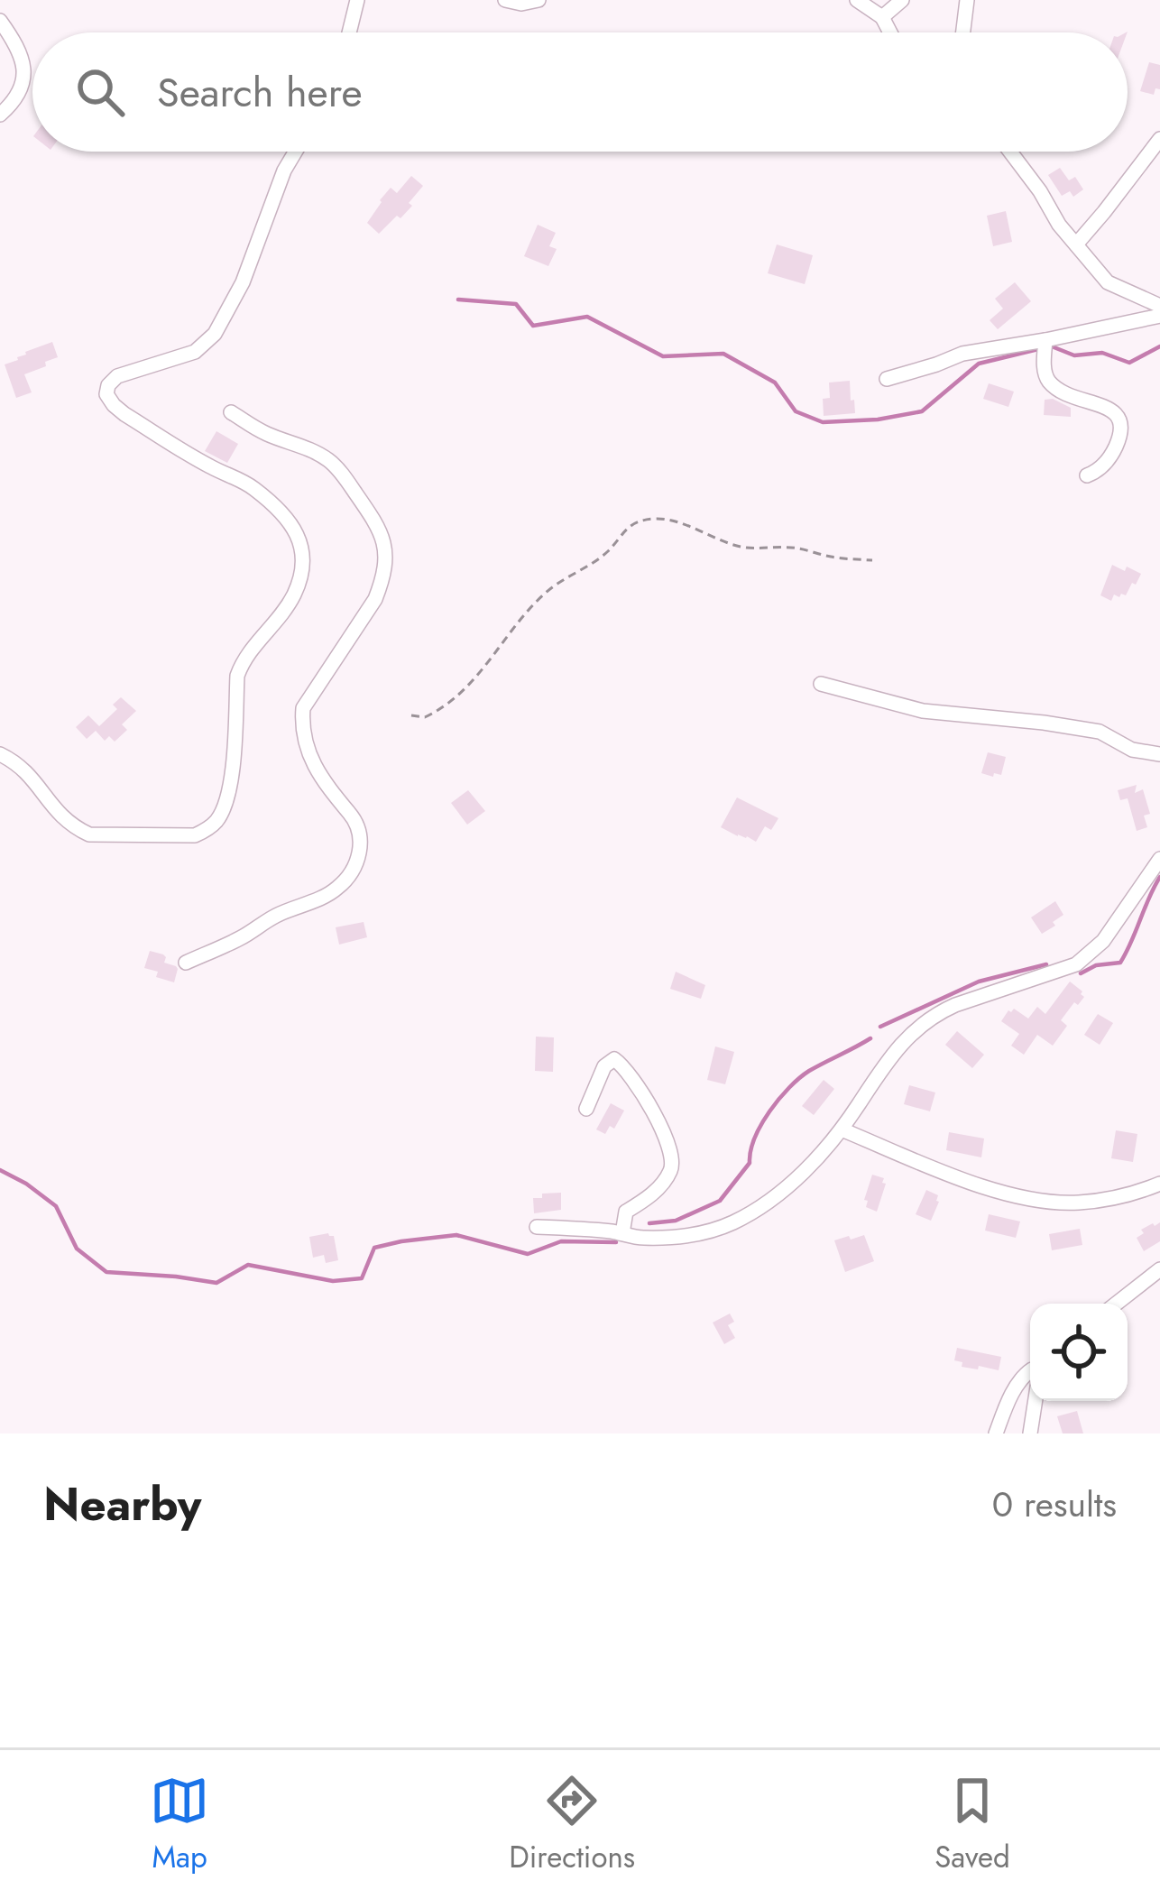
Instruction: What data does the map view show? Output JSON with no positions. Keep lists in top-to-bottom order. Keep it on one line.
{"page":{"search":"Search here","heading":["Nearby","0 results"],"nav":["Map","Directions","Saved"]}}
